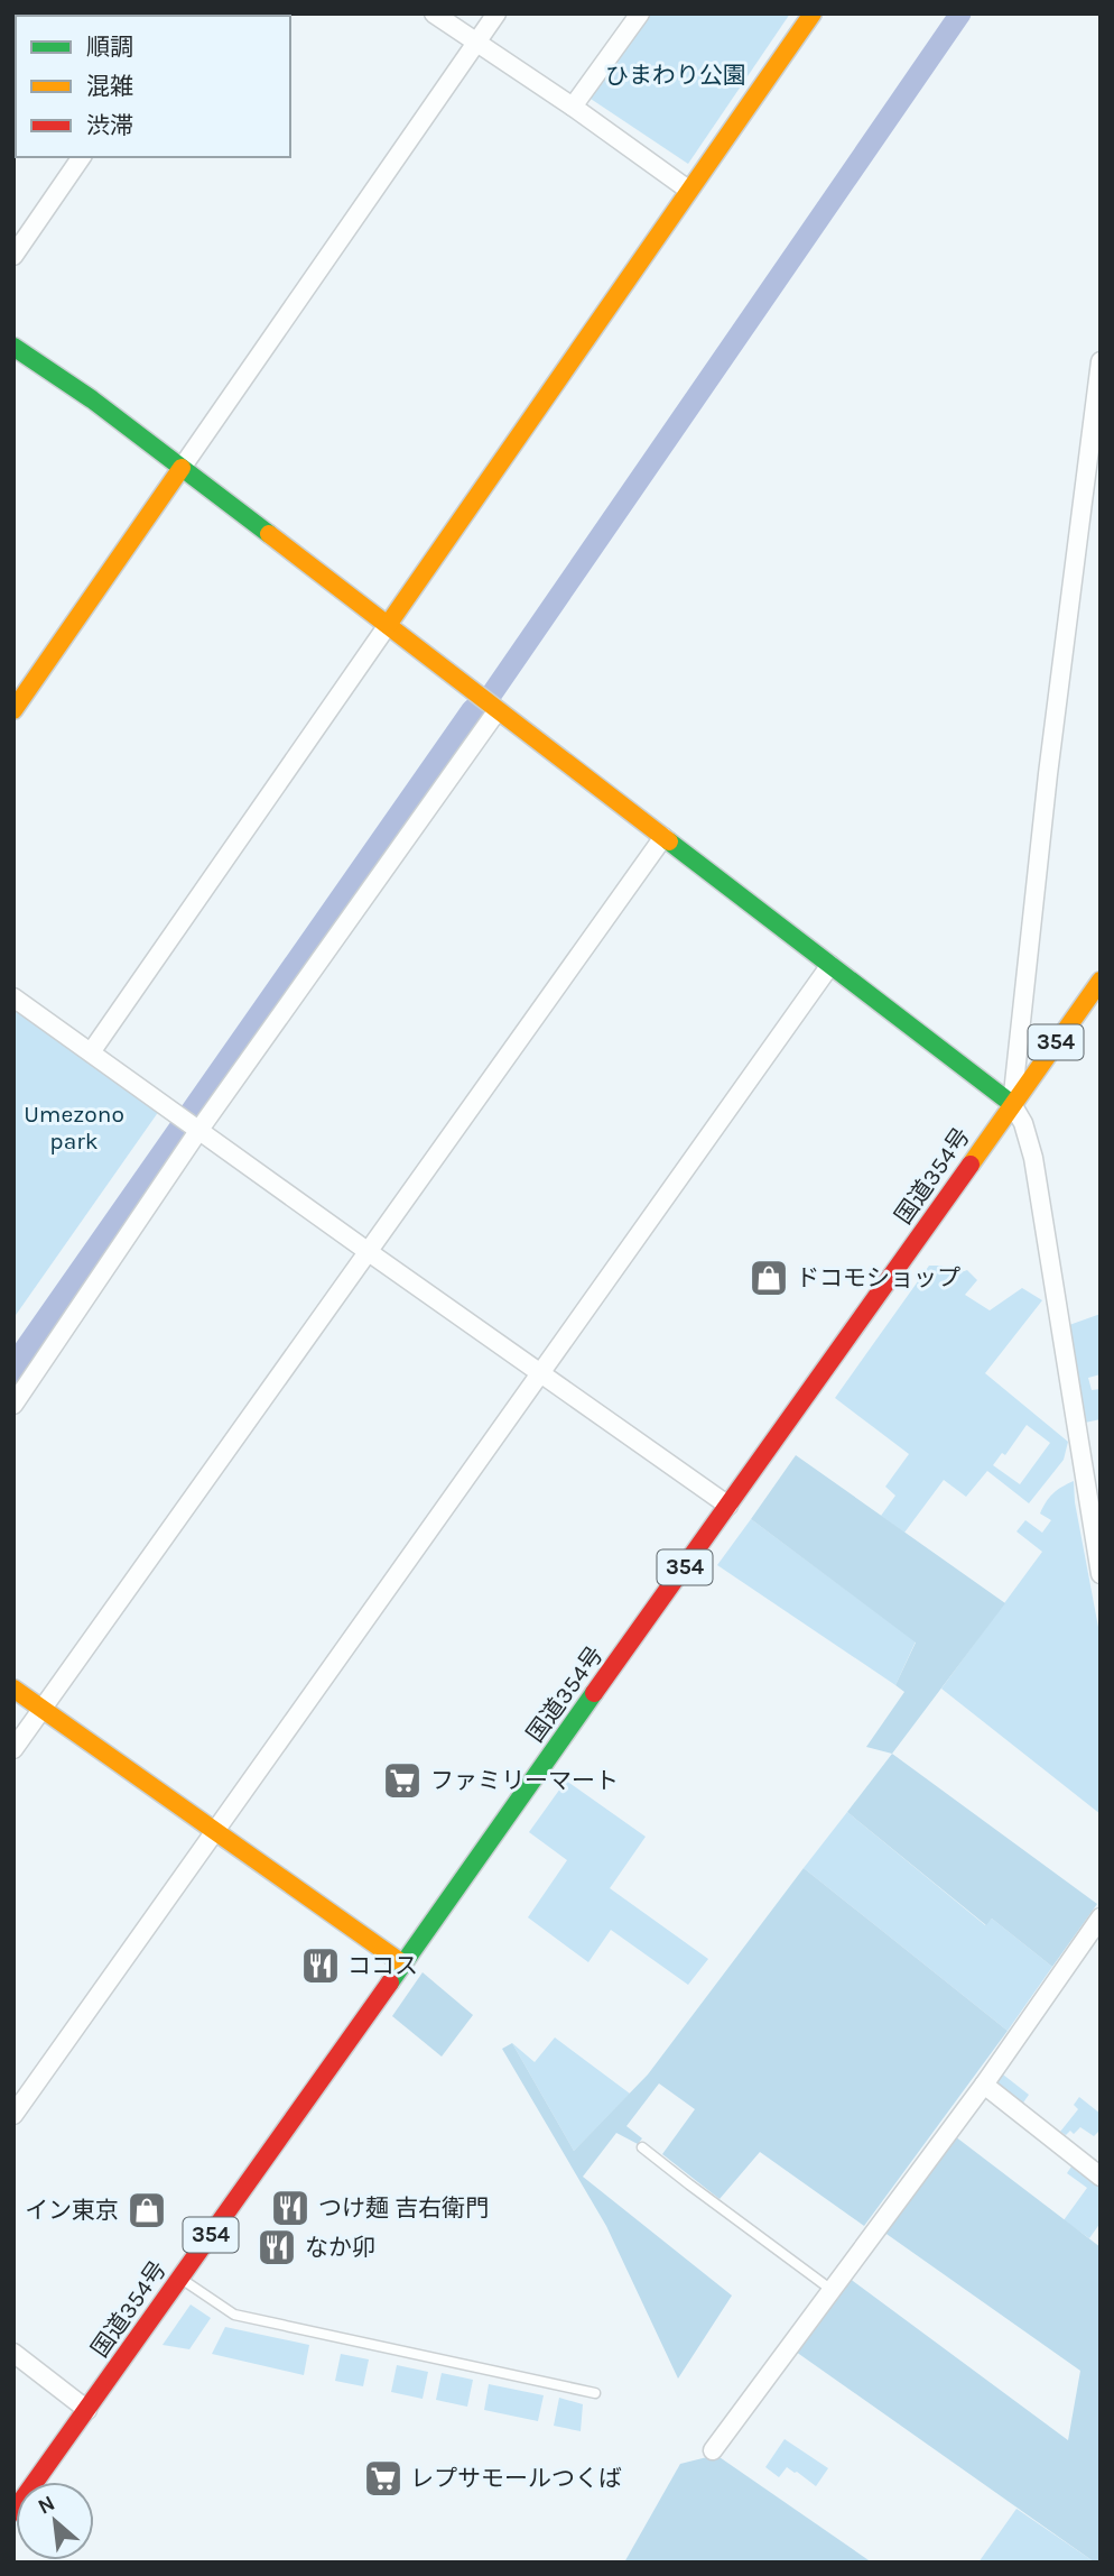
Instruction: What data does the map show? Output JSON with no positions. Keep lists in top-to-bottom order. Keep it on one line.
{"streets":{"main road":["354","国道354号"]},"parks":["ひまわり公園","Umezono park"],"places":{"shop":["ドコモショップ","イン東京"],"supermarket":["ファミリーマート","レプサモールつくば"],"restaurant":["ココス","つけ麺 吉右衛門","なか卯"]},"legend":["順調","混雑","渋滞"],"north":"top left"}
